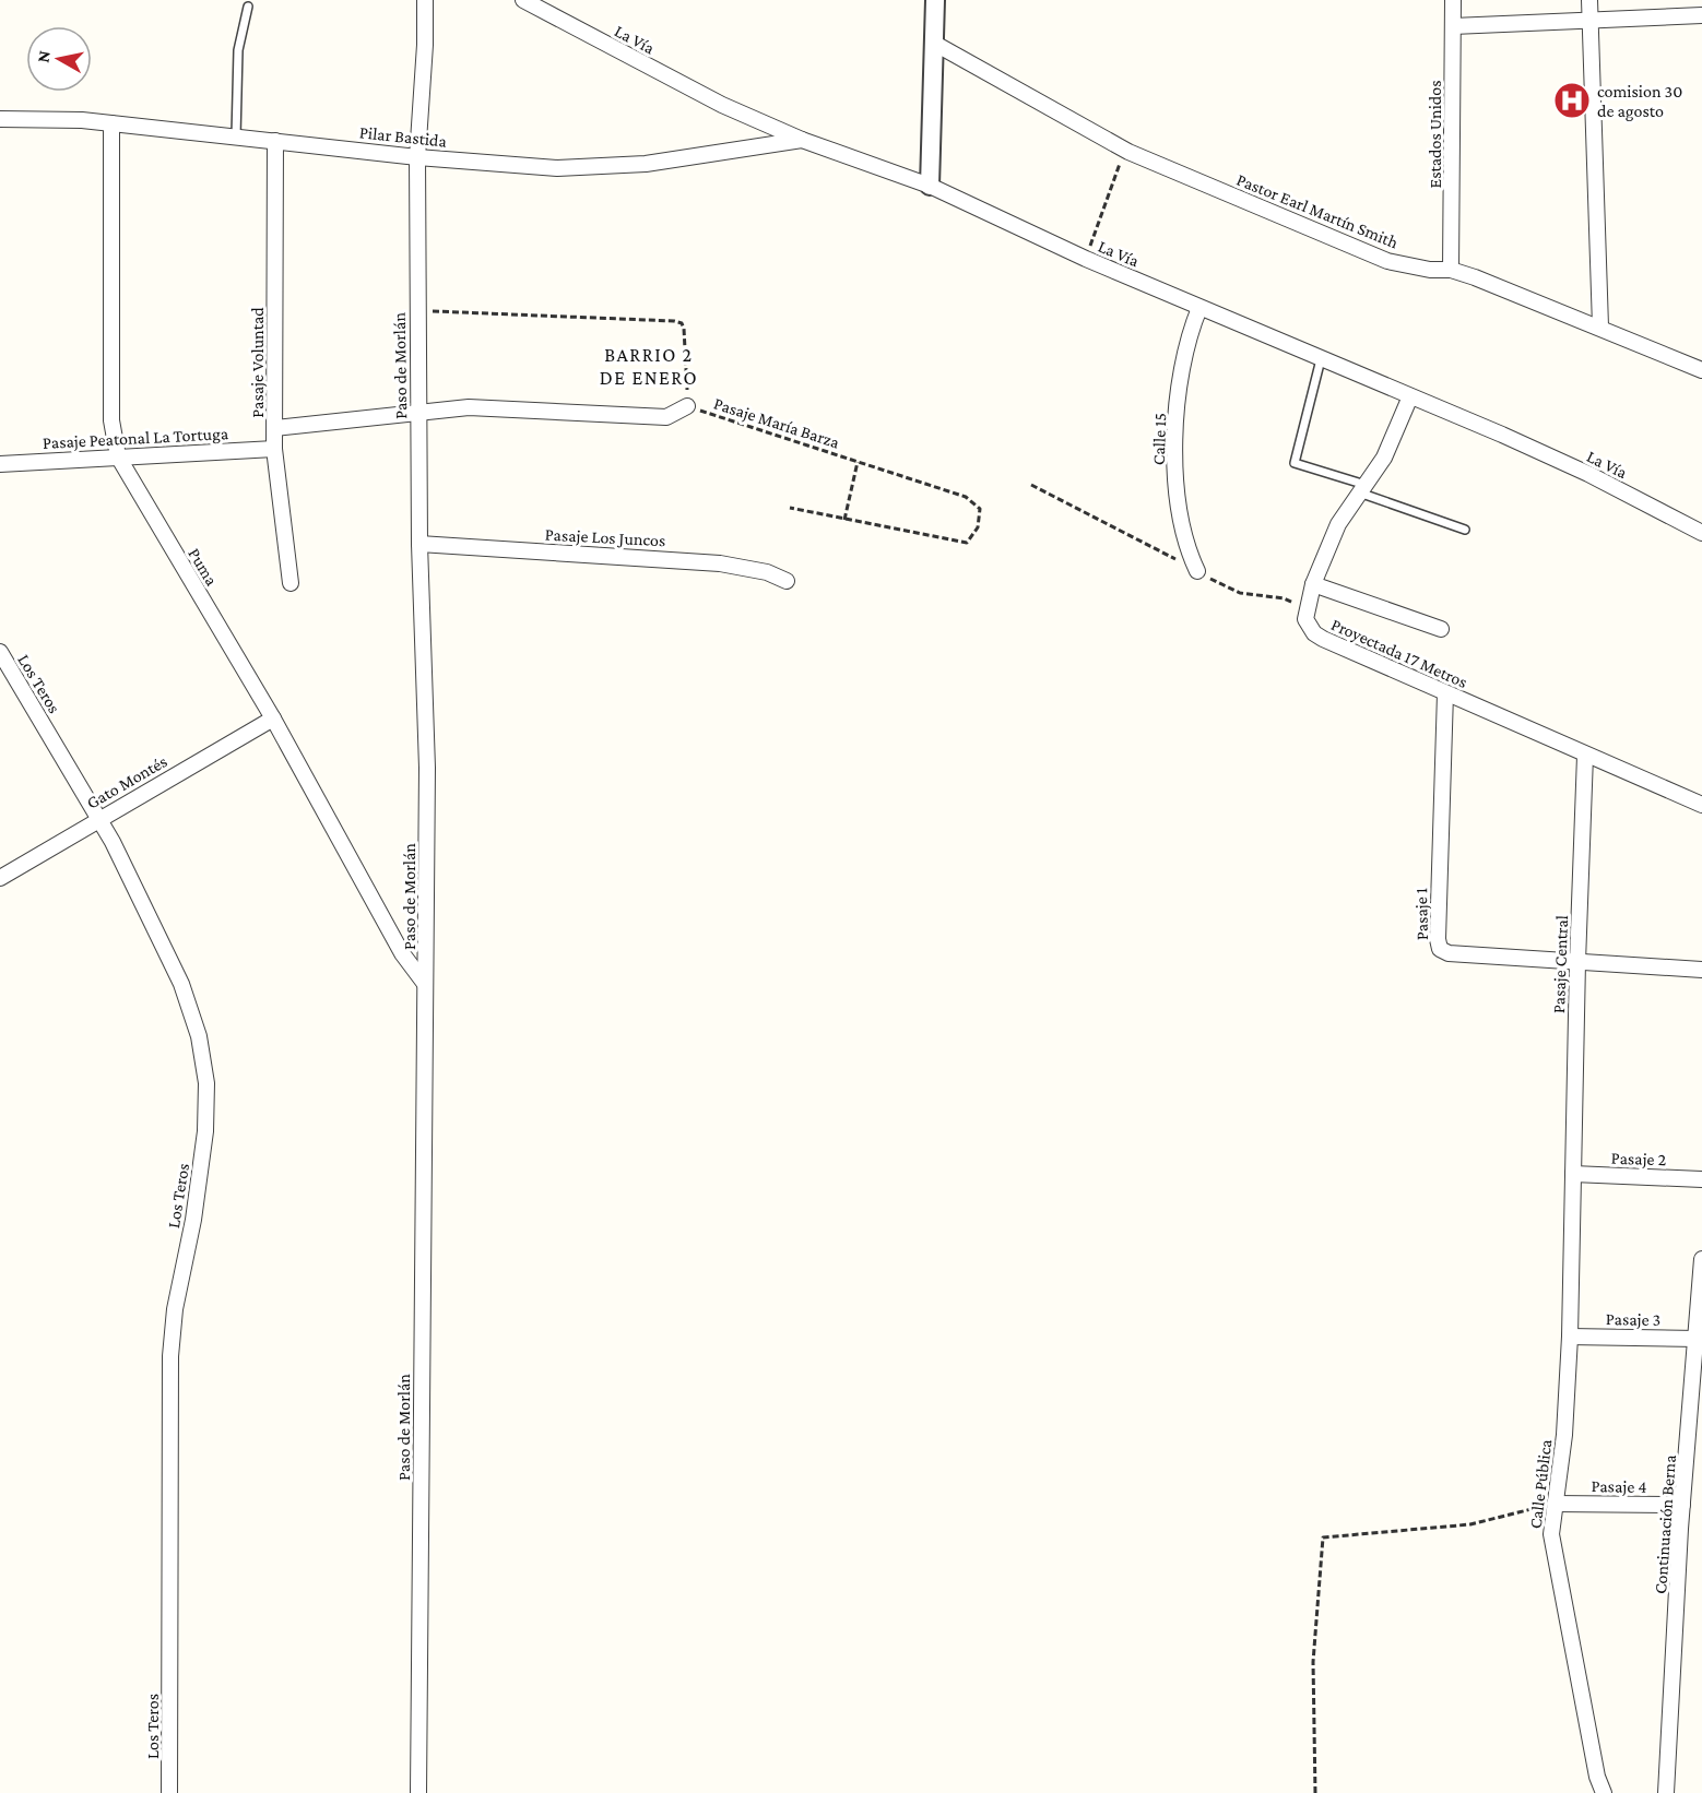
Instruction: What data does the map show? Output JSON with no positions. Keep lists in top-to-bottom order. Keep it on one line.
{"streets":{"street":["La Vía","Estados Unidos","Pilar Bastida","Pastor Earl Martín Smith","Pasaje Voluntad","Paso de Morlán","Pasaje Peatonal La Tortuga","Calle 15","Pasaje Los Juncos","Puma","Proyectada 17 Metros","Los Teros","Gato Montés","Pasaje 1","Pasaje Central","Pasaje 2","Pasaje 3","Calle Pública","Pasaje 4","Continuación Berna"],"path":["Pasaje María Barza"]},"crossings":[["La Vía","Pilar Bastida"],["La Vía","Calle 15"],["Estados Unidos","Pastor Earl Martín Smith"],["Pilar Bastida","Pasaje Voluntad"],["Pilar Bastida","Paso de Morlán"],["Pilar Bastida","Puma"],["Pasaje Voluntad","Pasaje Peatonal La Tortuga"],["Paso de Morlán","Pasaje María Barza"],["Paso de Morlán","Pasaje Los Juncos"],["Paso de Morlán","Puma"],["Pasaje Peatonal La Tortuga","Puma"],["Puma","Gato Montés"],["Proyectada 17 Metros","Pasaje 1"],["Proyectada 17 Metros","Pasaje Central"],["Los Teros","Gato Montés"],["Pasaje 1","Pasaje Central"],["Pasaje Central","Pasaje 2"],["Pasaje Central","Calle Pública"],["Pasaje 2","Calle Pública"],["Pasaje 3","Calle Pública"],["Pasaje 3","Continuación Berna"],["Calle Pública","Pasaje 4"],["Pasaje 4","Continuación Berna"]],"districts":["BARRIO 2 DE ENERO"],"places":{"hospital":["comision 30 de agosto"]},"north":"left"}
